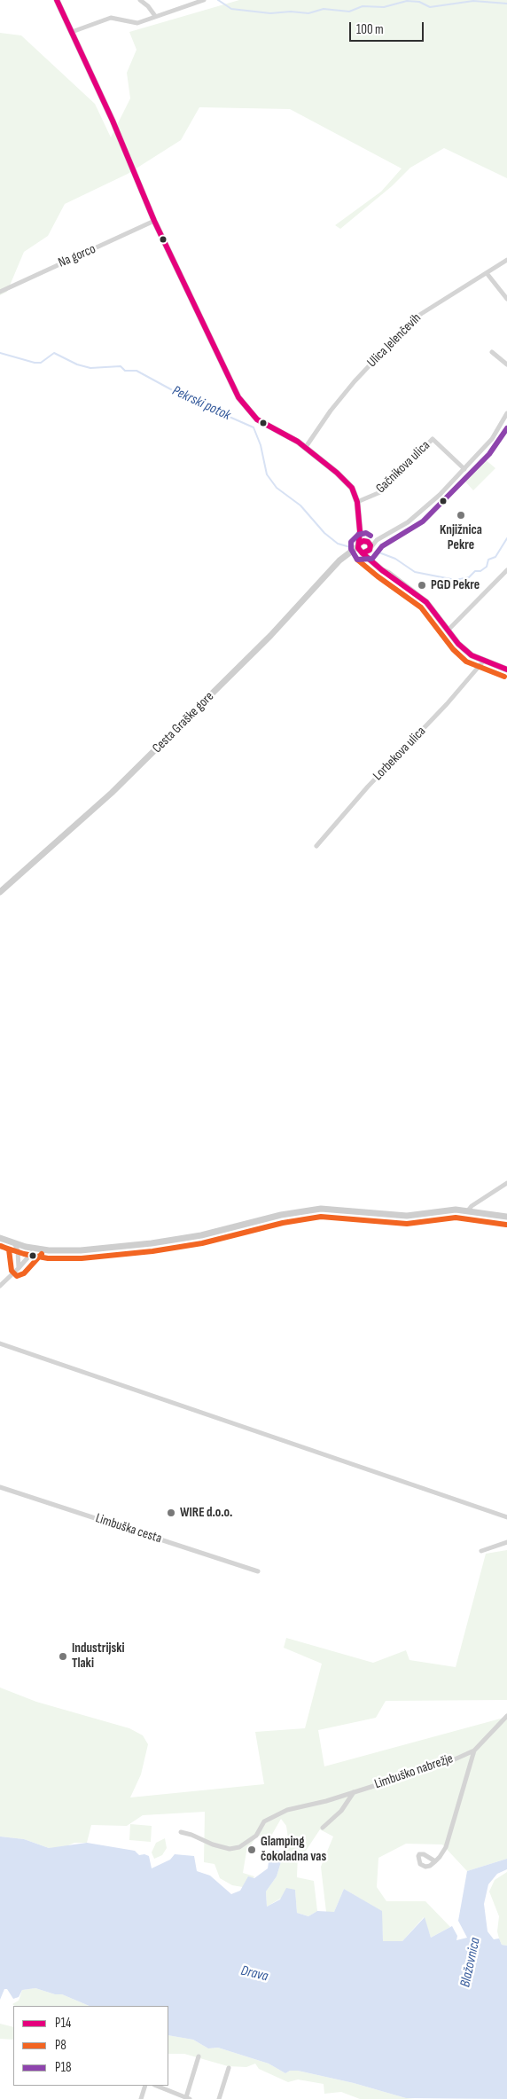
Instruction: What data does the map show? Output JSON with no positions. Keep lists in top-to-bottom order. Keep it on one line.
{"streets":{"street":["Na gorco","Ulica Jelenčevih","Gačnikova ulica","Cesta Graške gore","Lorbekova ulica","Limbuška cesta","Limbuško nabrežje"]},"water":["Pekrski potok","Blažovnica","Drava"],"places":["Knjižnica Pekre","PGD Pekre","WIRE d.o.o.","Industrijski Tlaki","Glamping čokoladna vas"],"lines":["transit line P14","transit line P18","transit line P8"],"legend":["P14","P8","P18"],"scale_bar":"100 m"}
